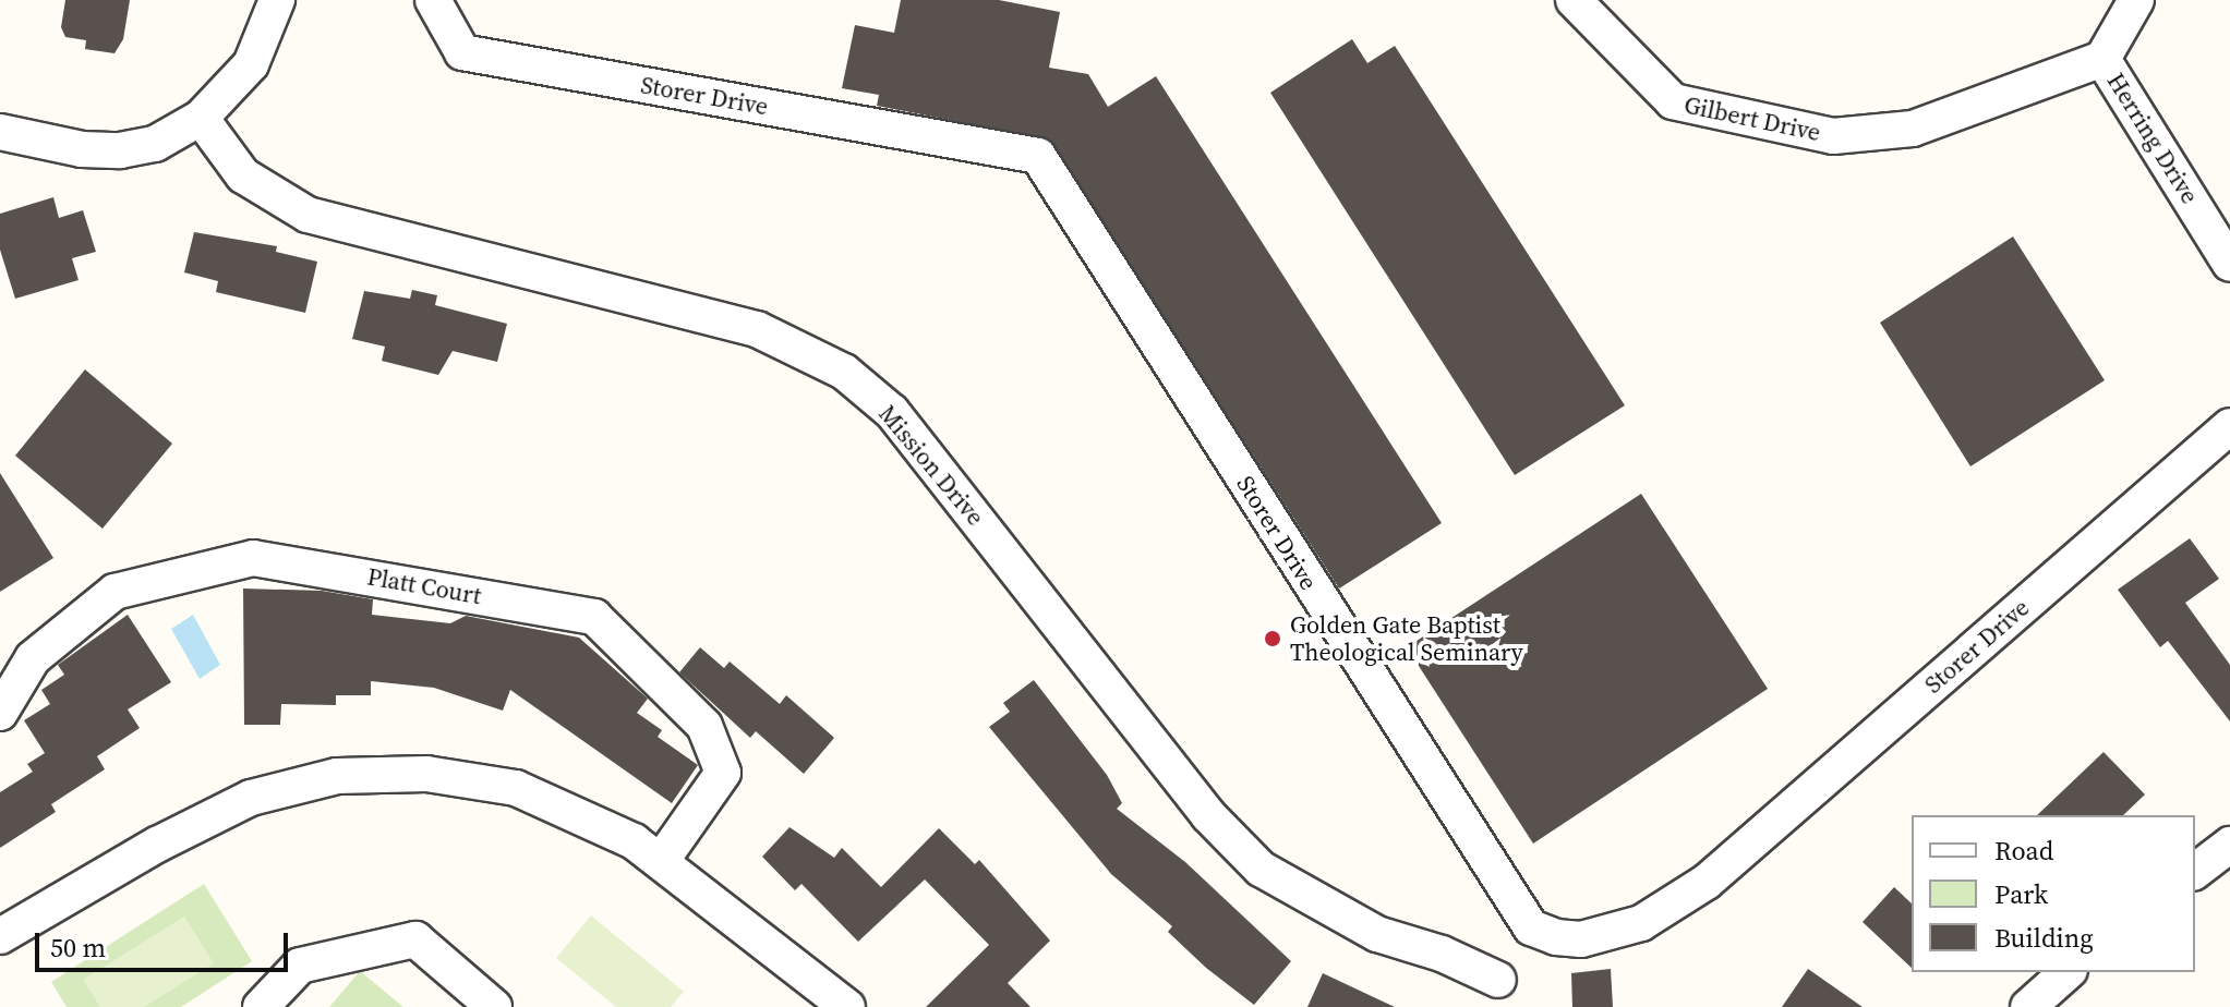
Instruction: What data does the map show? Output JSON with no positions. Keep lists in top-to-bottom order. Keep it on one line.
{"streets":{"street":["Storer Drive","Gilbert Drive","Herring Drive","Mission Drive","Platt Court"]},"crossings":[["Gilbert Drive","Herring Drive"]],"places":["Golden Gate Baptist Theological Seminary"],"legend":["Road","Park","Building"],"scale_bar":"50 m"}
